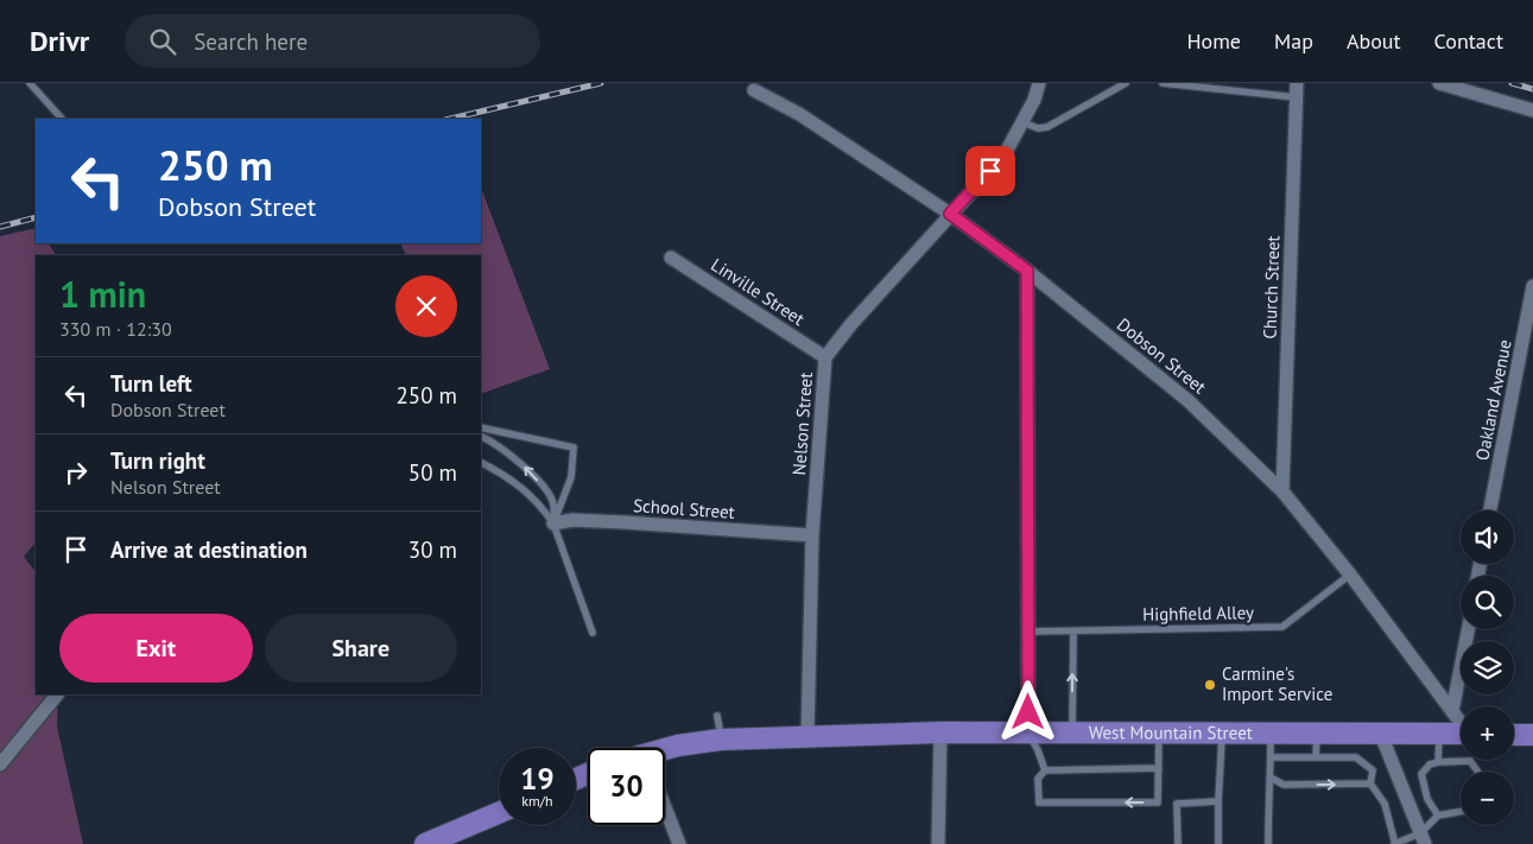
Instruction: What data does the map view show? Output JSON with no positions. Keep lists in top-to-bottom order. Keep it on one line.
{"streets":{"main road":["West Mountain Street"],"street":["Church Street","Linville Street","Dobson Street","Oakland Avenue","Nelson Street","School Street"],"lane":["Highfield Alley"]},"crossings":[["Church Street","Dobson Street"],["Linville Street","Nelson Street"],["Dobson Street","Nelson Street"],["Dobson Street","Highfield Alley"],["Nelson Street","School Street"],["Nelson Street","West Mountain Street"]],"places":["Carmine's Import Service"],"page":{"header":"Drivr","search":"Search here","nav":["Home","Map","About","Contact"],"turn":["250 m","Dobson Street"],"heading":["1 min","330 m · 12:30"],"list":[{"name":"Turn left","note":"Dobson Street","value":"250 m"},{"name":"Turn right","note":"Nelson Street","value":"50 m"},{"name":"Arrive at destination","value":"30 m"}],"map_buttons":["+","−"],"buttons":["Exit","Share"],"speed":"19 km/h","limit":"30"}}
